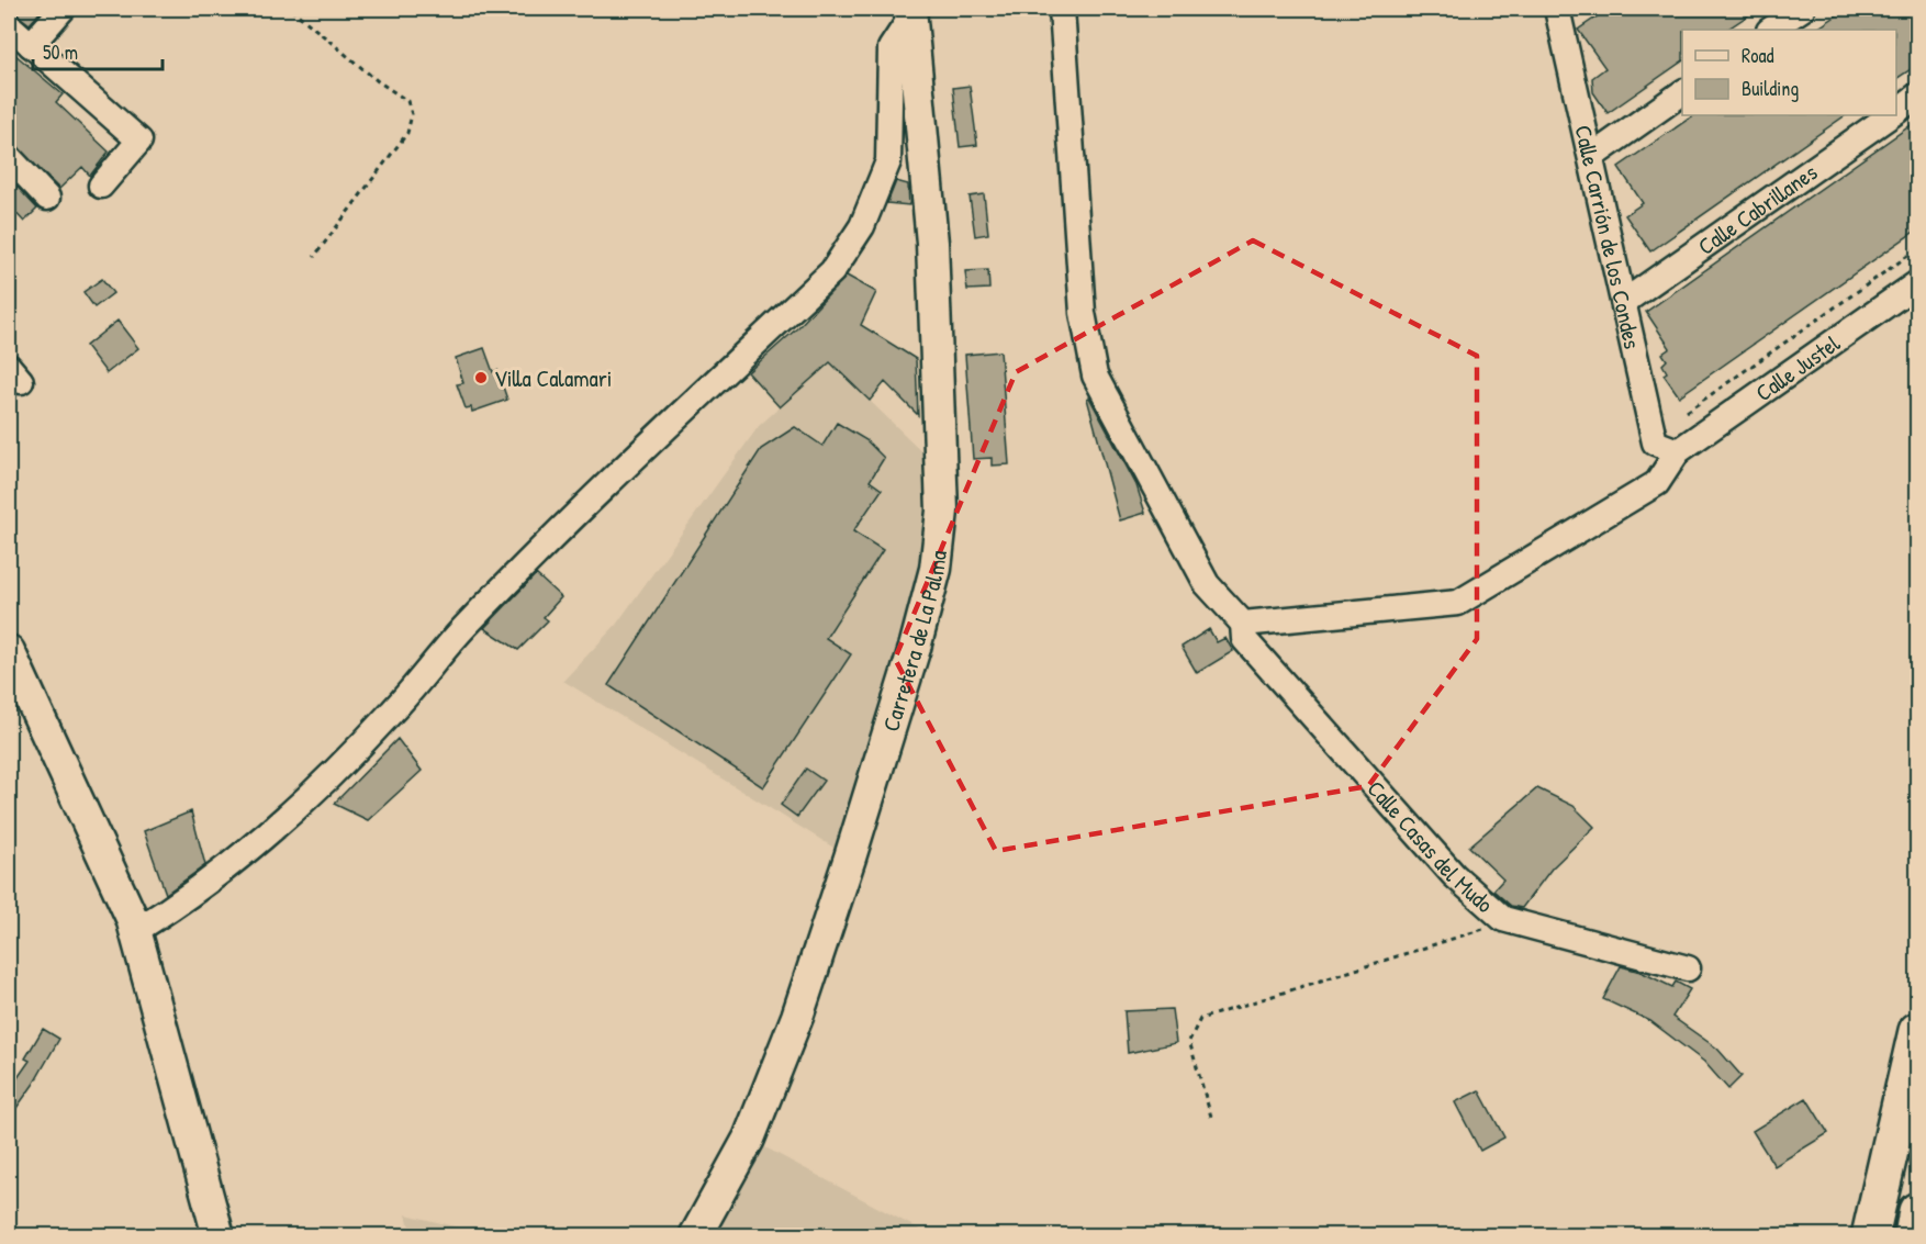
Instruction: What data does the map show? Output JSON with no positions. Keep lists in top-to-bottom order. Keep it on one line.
{"streets":{"main road":["Carretera de La Palma"],"street":["Calle Cabrillanes","Calle Carrión de los Condes","Calle Justel","Calle Casas del Mudo"]},"crossings":[["Calle Cabrillanes","Calle Carrión de los Condes"],["Calle Carrión de los Condes","Calle Justel"]],"places":["Villa Calamari"],"legend":["Road","Building"],"scale_bar":"50 m"}
